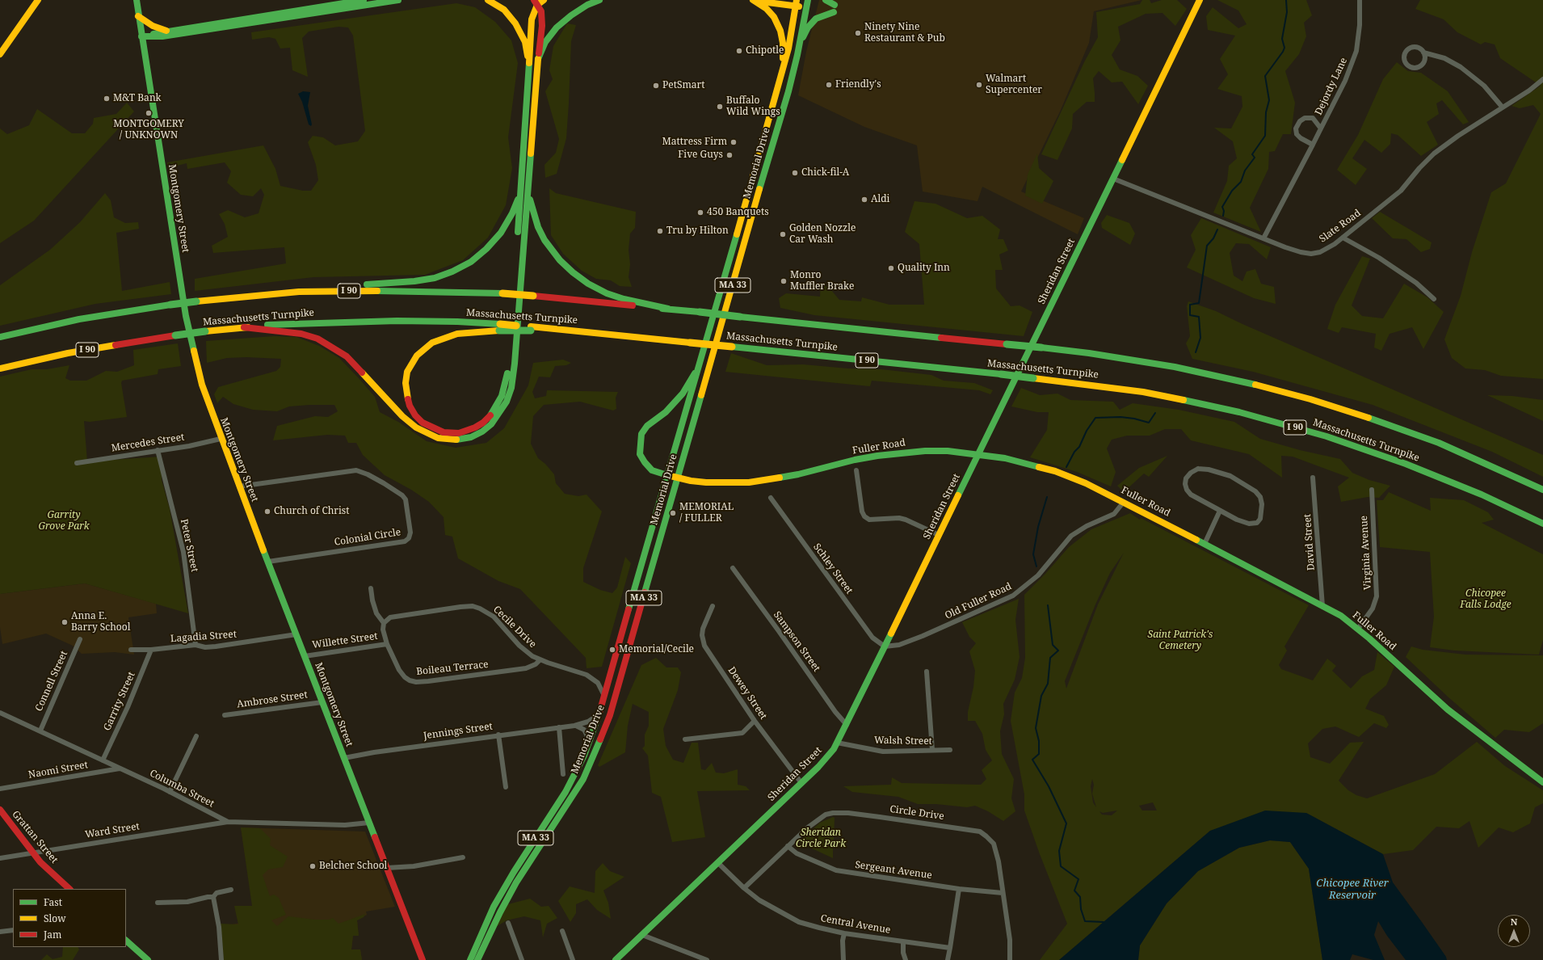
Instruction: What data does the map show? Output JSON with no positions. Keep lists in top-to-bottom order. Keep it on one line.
{"streets":{"main road":["Memorial Drive","Montgomery Street","Sheridan Street","MA 33","I 90","Massachusetts Turnpike","Fuller Road","Grattan Street"],"street":["Dejordy Lane","Slate Road","Mercedes Street","Colonial Circle","David Street","Peter Street","Virginia Avenue","Schley Street","Old Fuller Road","Cecile Drive","Lagadia Street","Willette Street","Sampson Street","Boileau Terrace","Connell Street","Dewey Street","Ambrose Street","Garrity Street","Jennings Street","Walsh Street","Naomi Street","Columba Street","Circle Drive","Ward Street","Sergeant Avenue","Central Avenue"]},"crossings":[["Memorial Drive","Fuller Road"],["Memorial Drive","Cecile Drive"],["Memorial Drive","Jennings Street"],["Montgomery Street","Mercedes Street"],["Montgomery Street","Colonial Circle"],["Montgomery Street","Lagadia Street"],["Montgomery Street","Willette Street"],["Montgomery Street","Ambrose Street"],["Montgomery Street","Jennings Street"],["Montgomery Street","Columba Street"],["Slate Road","Sheridan Street"],["Sheridan Street","Fuller Road"],["Sheridan Street","Schley Street"],["Sheridan Street","Old Fuller Road"],["Sheridan Street","Sampson Street"],["Sheridan Street","Dewey Street"],["Sheridan Street","Walsh Street"],["Sheridan Street","Central Avenue"],["Mercedes Street","Peter Street"],["Fuller Road","David Street"],["Fuller Road","Virginia Avenue"],["Fuller Road","Old Fuller Road"],["Peter Street","Lagadia Street"],["Schley Street","Old Fuller Road"],["Cecile Drive","Boileau Terrace"],["Lagadia Street","Garrity Street"],["Willette Street","Boileau Terrace"],["Connell Street","Columba Street"],["Garrity Street","Columba Street"],["Naomi Street","Columba Street"],["Columba Street","Ward Street"],["Circle Drive","Sergeant Avenue"],["Circle Drive","Central Avenue"],["Ward Street","Grattan Street"]],"water":["Chicopee River Reservoir"],"parks":["Garrity Grove Park","Chicopee Falls Lodge","Saint Patrick's Cemetery","Sheridan Circle Park"],"places":["Ninety Nine Restaurant & Pub","Chipotle","Friendly's","Walmart Supercenter","PetSmart","M&T Bank","Buffalo Wild Wings","MONTGOMERY / UNKNOWN","Mattress Firm","Five Guys","Chick-fil-A","Aldi","450 Banquets","Tru by Hilton","Golden Nozzle Car Wash","Quality Inn","Monro Muffler Brake","Church of Christ","MEMORIAL / FULLER","Anna E. Barry School","Memorial/Cecile","Belcher School"],"legend":["Fast","Slow","Jam"],"north":"top"}
